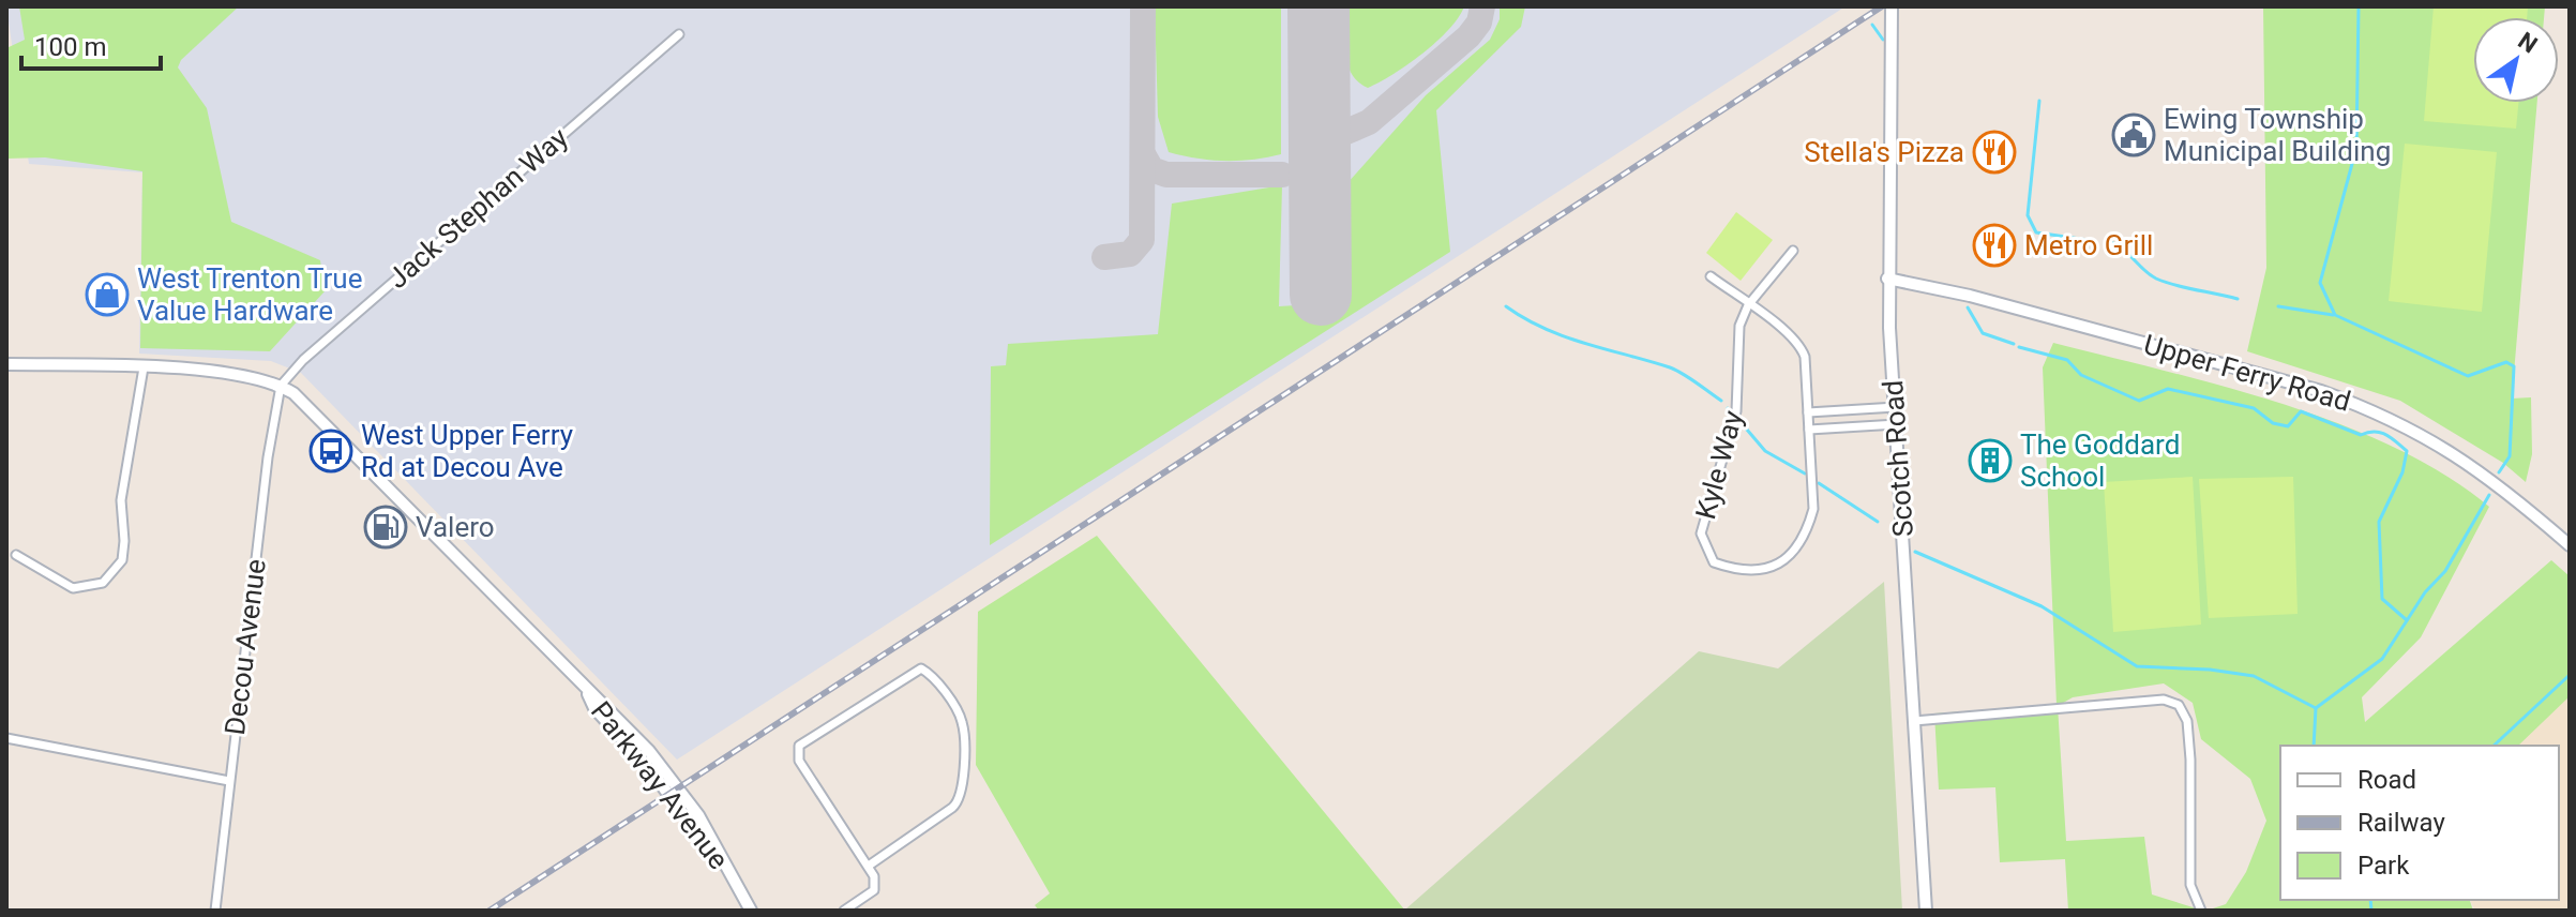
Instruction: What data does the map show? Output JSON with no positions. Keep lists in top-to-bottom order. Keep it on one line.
{"streets":{"main road":["Upper Ferry Road","Scotch Road","Parkway Avenue"],"street":["Jack Stephan Way","Kyle Way","Decou Avenue"]},"crossings":[["Jack Stephan Way","Decou Avenue"],["Jack Stephan Way","Parkway Avenue"],["Upper Ferry Road","Scotch Road"],["Decou Avenue","Parkway Avenue"]],"places":{"public building":["Ewing Township Municipal Building"],"restaurant":["Stella's Pizza","Metro Grill"],"shop":["West Trenton True Value Hardware"],"bus stop":["West Upper Ferry Rd at Decou Ave"],"building":["The Goddard School"],"fuel station":["Valero"]},"legend":["Road","Railway","Park"],"scale_bar":"100 m","north":"top right"}
